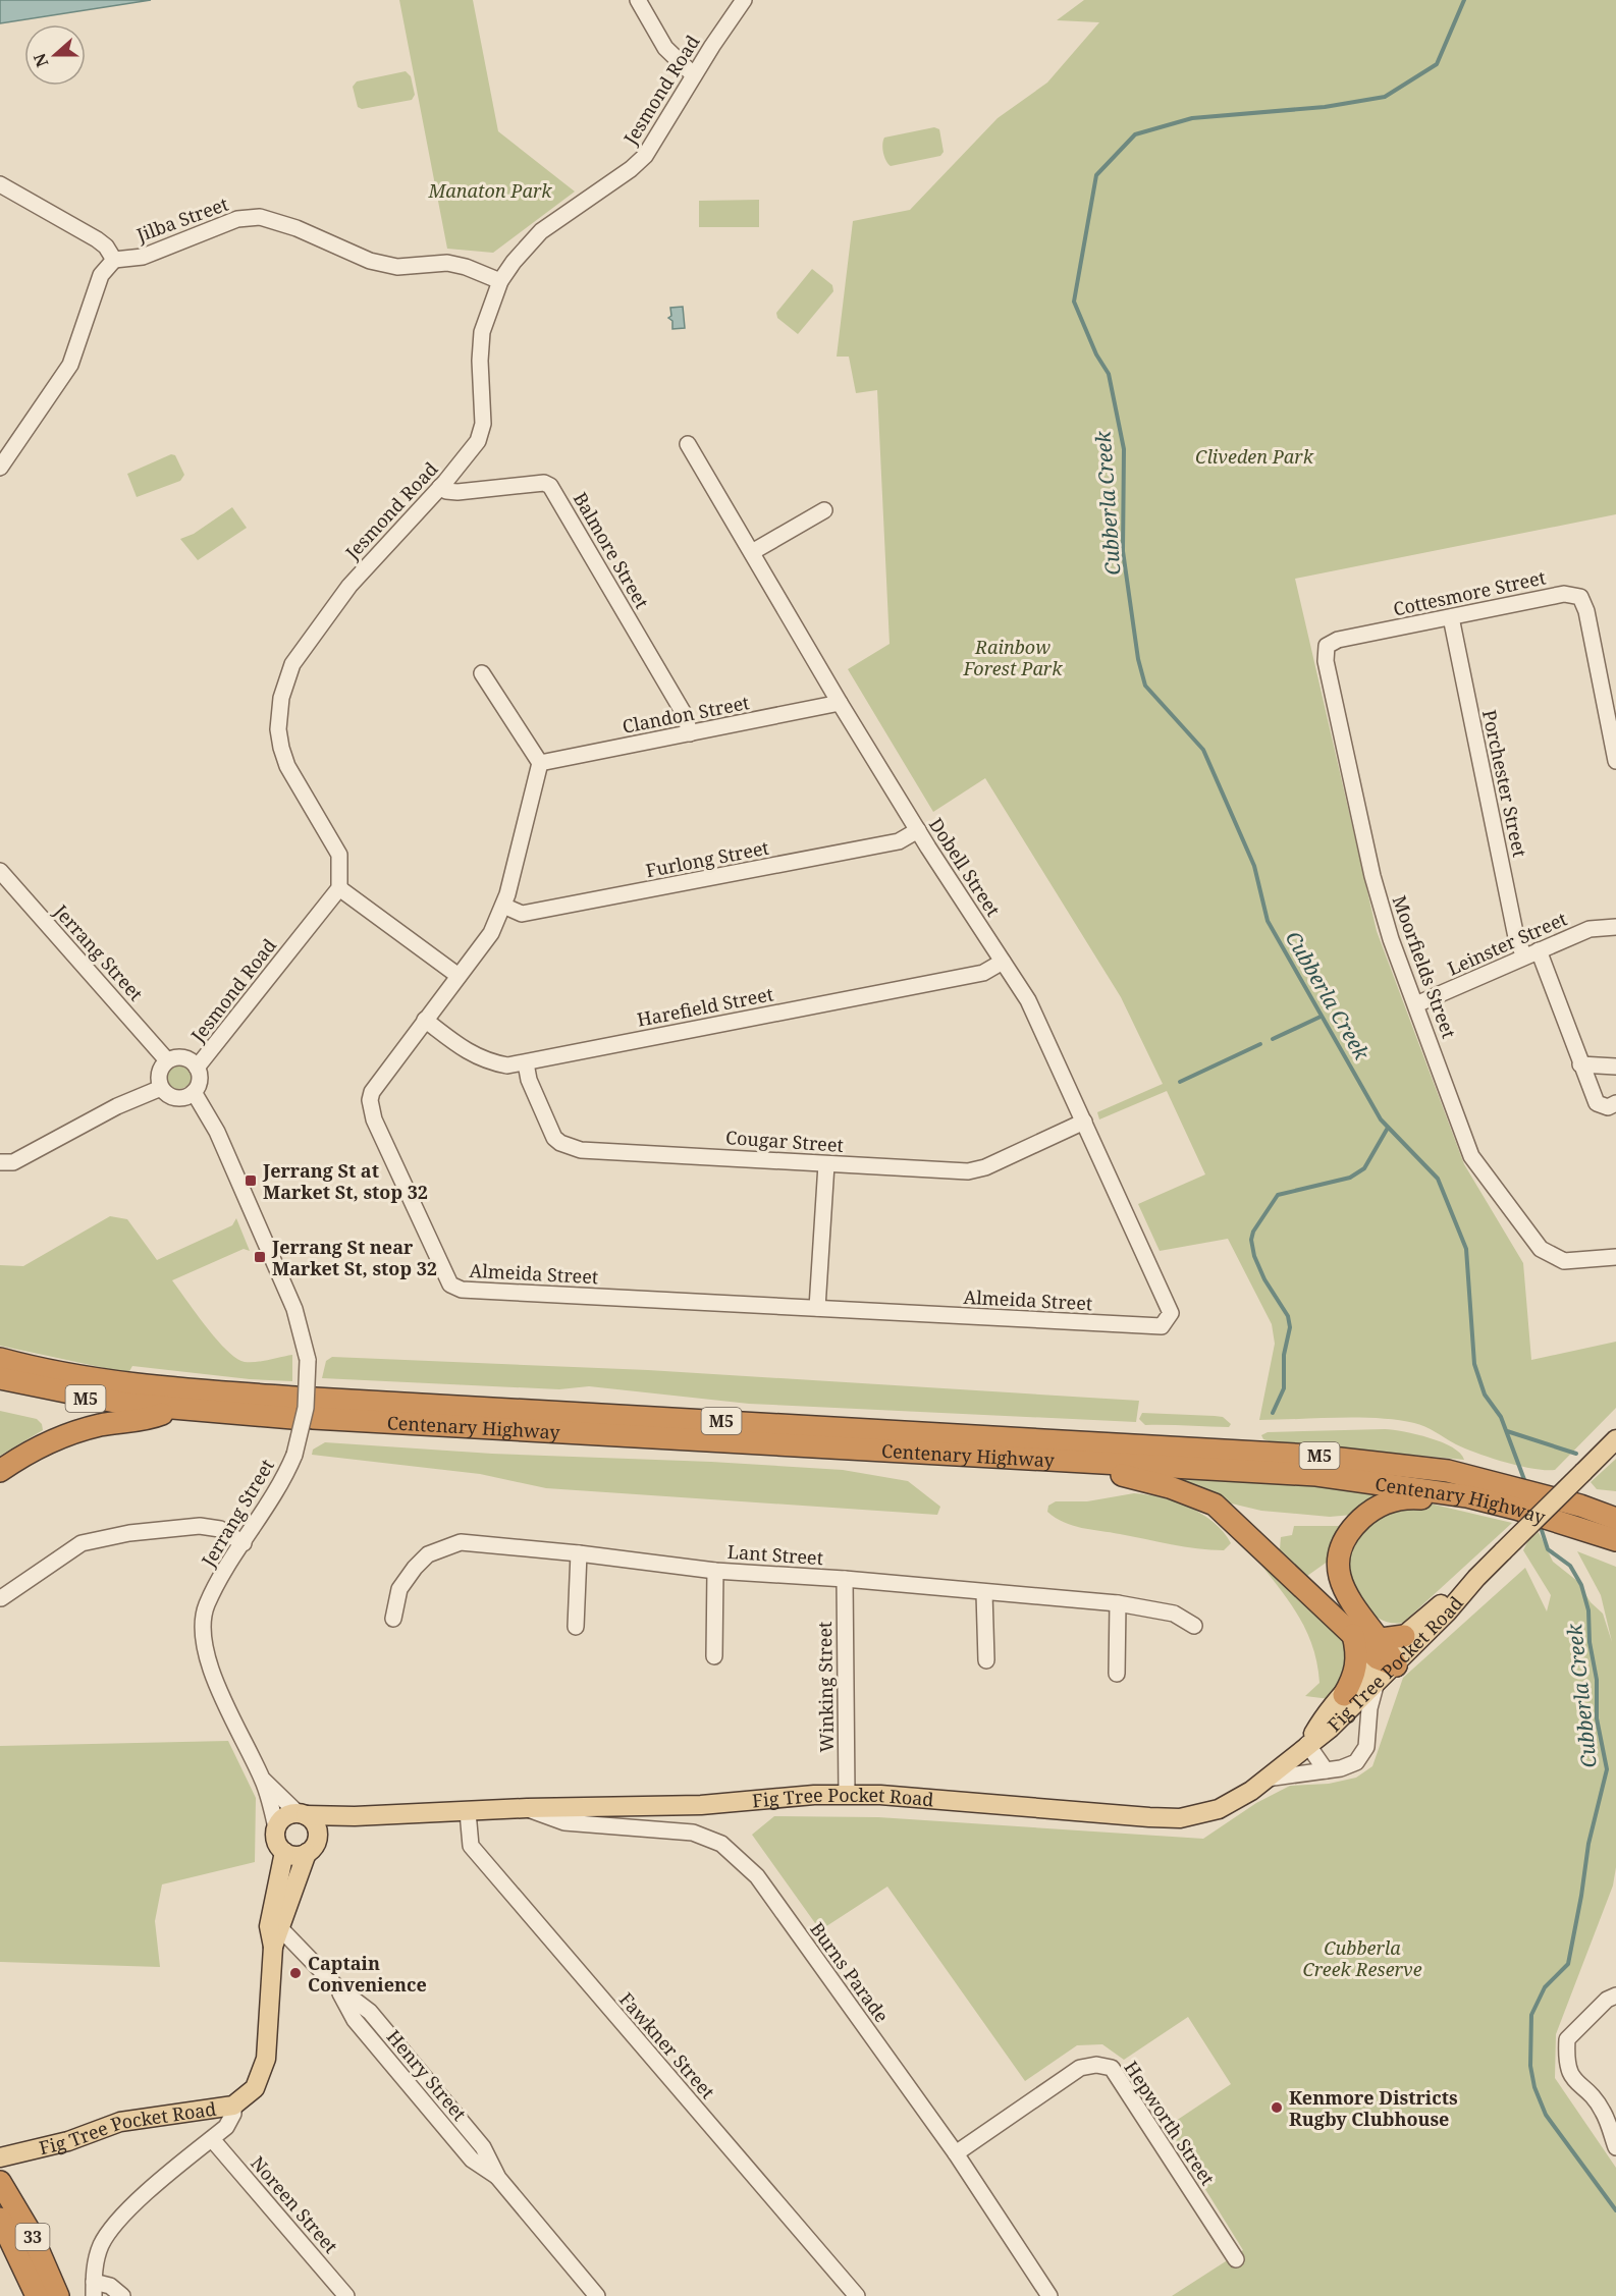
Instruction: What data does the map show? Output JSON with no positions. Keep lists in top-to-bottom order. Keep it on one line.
{"streets":{"highway":["M5","Centenary Highway","33"],"main road":["Fig Tree Pocket Road"],"street":["Jesmond Road","Jilba Street","Balmore Street","Cottesmore Street","Clandon Street","Porchester Street","Furlong Street","Dobell Street","Leinster Street","Jerrang Street","Moorfields Street","Harefield Street","Cougar Street","Almeida Street","Lant Street","Winking Street","Burns Parade","Fawkner Street","Henry Street","Hepworth Street","Noreen Street"]},"crossings":[["Jesmond Road","Jilba Street"],["Jesmond Road","Balmore Street"],["Jesmond Road","Jerrang Street"],["Balmore Street","Clandon Street"],["Cottesmore Street","Porchester Street"],["Cottesmore Street","Moorfields Street"],["Clandon Street","Dobell Street"],["Clandon Street","Almeida Street"],["Porchester Street","Leinster Street"],["Furlong Street","Dobell Street"],["Furlong Street","Almeida Street"],["Dobell Street","Harefield Street"],["Dobell Street","Cougar Street"],["Dobell Street","Almeida Street"],["Leinster Street","Moorfields Street"],["Jerrang Street","Fig Tree Pocket Road"],["Harefield Street","Cougar Street"],["Harefield Street","Almeida Street"],["M5","Centenary Highway"],["Lant Street","Winking Street"],["Fig Tree Pocket Road","Winking Street"],["Fig Tree Pocket Road","Burns Parade"],["Fig Tree Pocket Road","Fawkner Street"],["Fig Tree Pocket Road","Henry Street"],["Burns Parade","Hepworth Street"]],"water":["Cubberla Creek"],"parks":["Manaton Park","Cliveden Park","Rainbow Forest Park","Cubberla Creek Reserve"],"places":{"transit":["Jerrang St at Market St, stop 32","Jerrang St near Market St, stop 32"],"other":["Captain Convenience","Kenmore Districts Rugby Clubhouse"]},"north":"left"}
